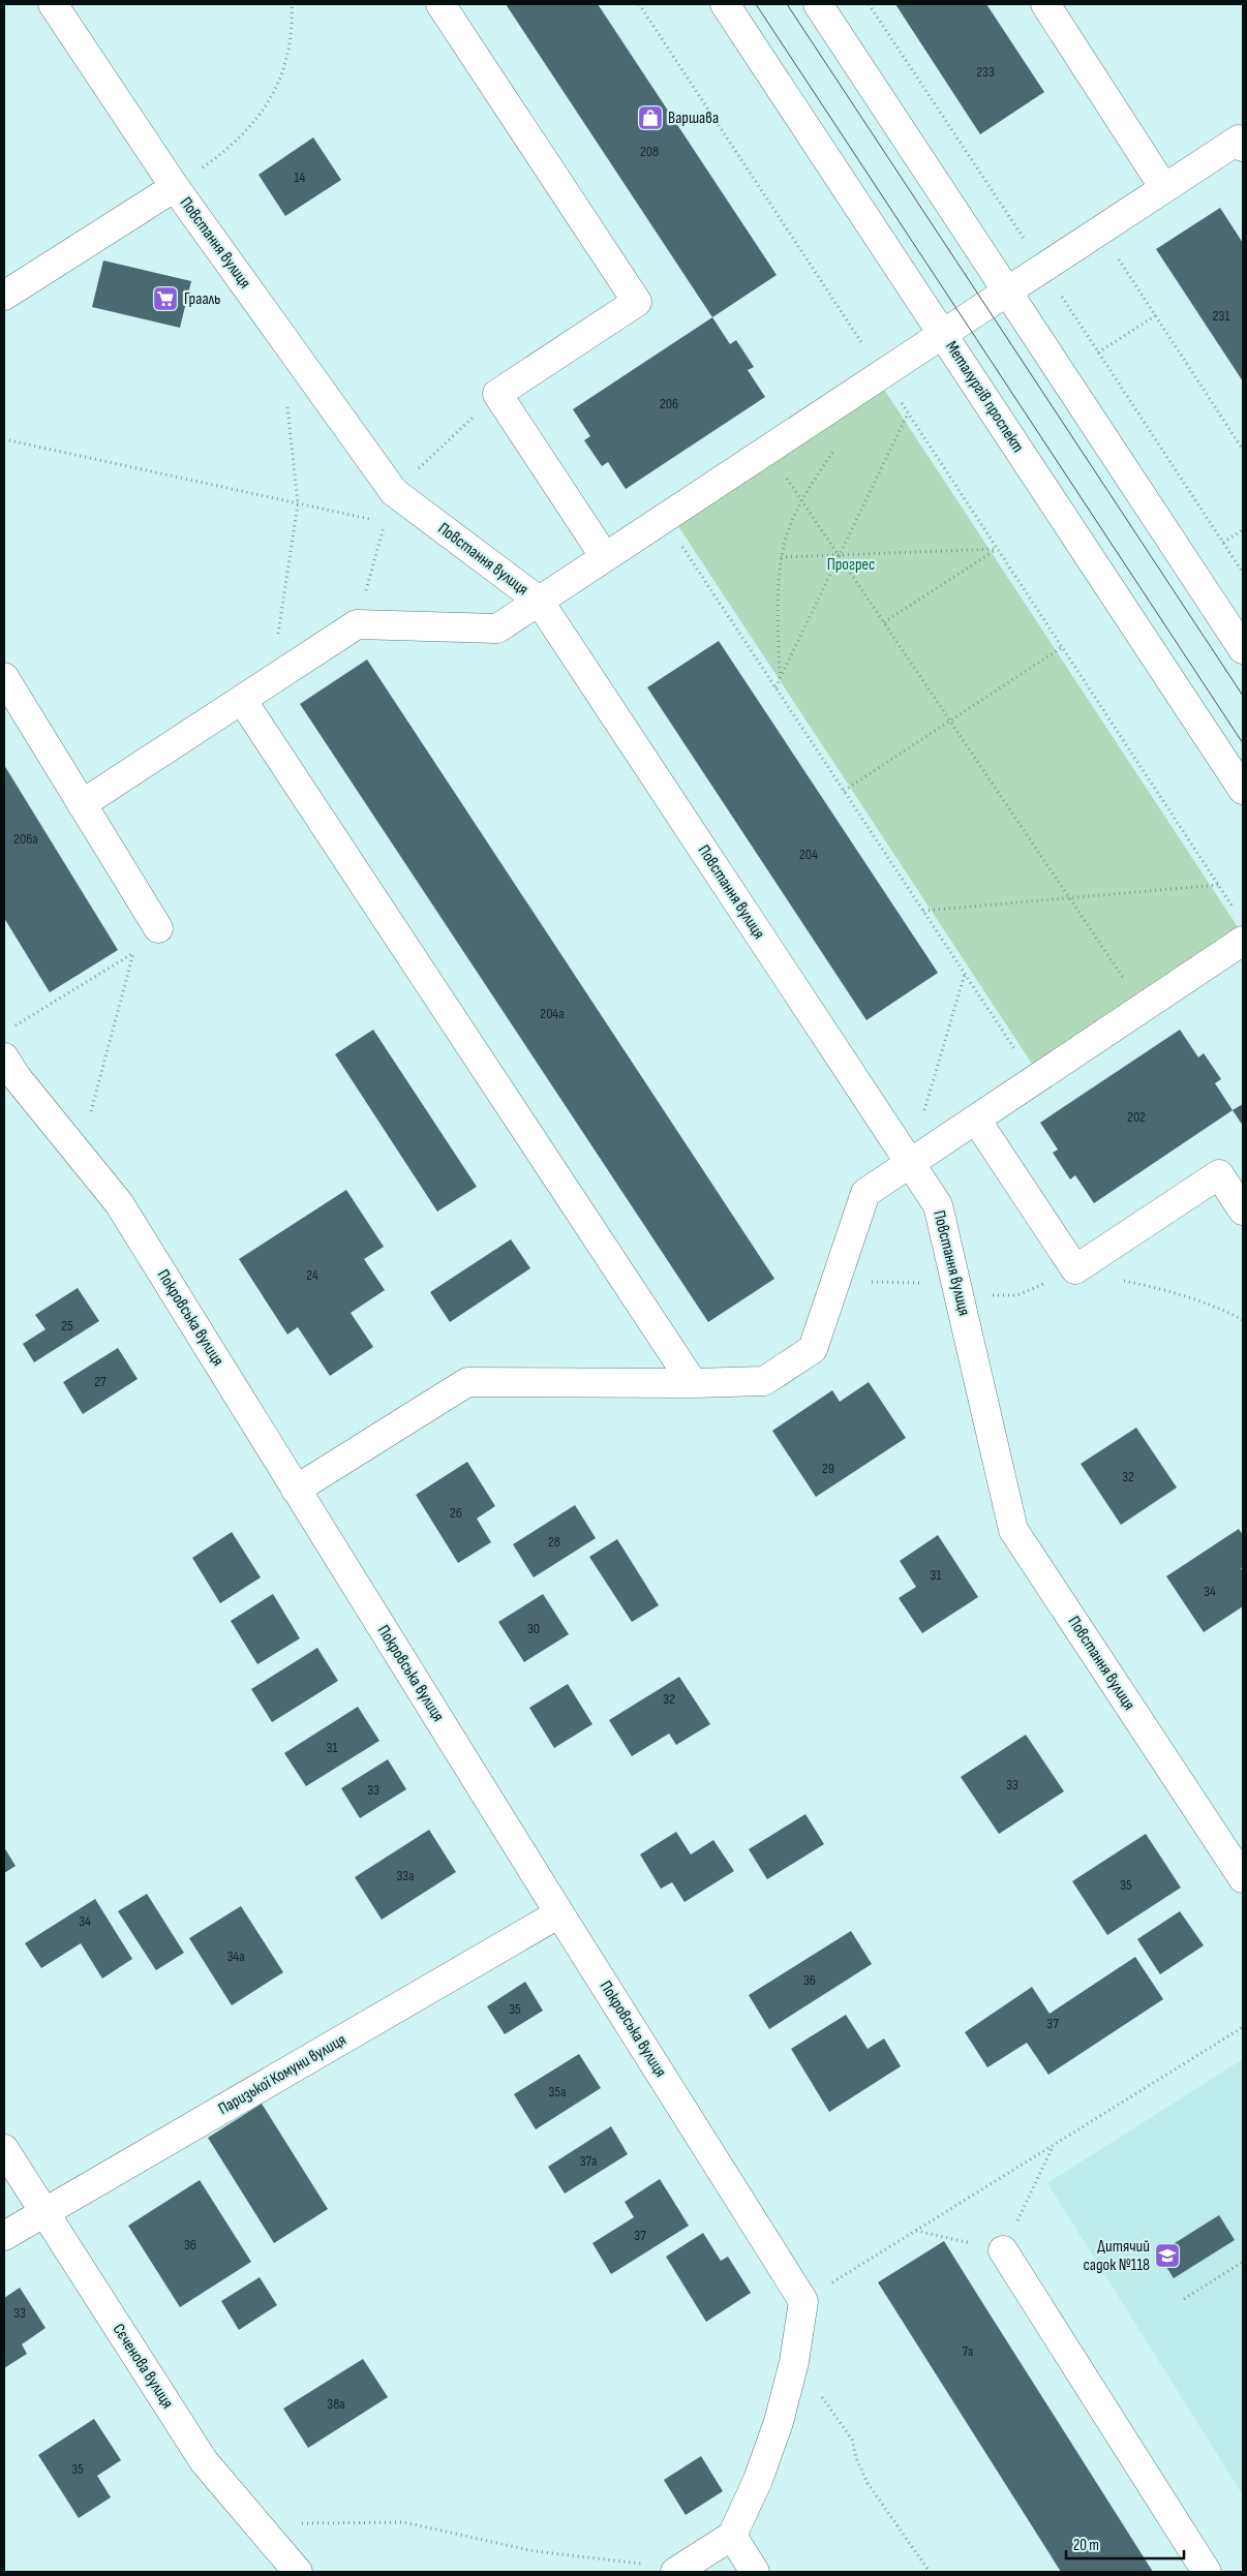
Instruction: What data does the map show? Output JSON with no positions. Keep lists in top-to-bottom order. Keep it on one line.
{"streets":{"street":["Повстання вулиця","Металургів проспект","Покровська вулиця","Паризької Комуни вулиця","Сєченова вулиця"]},"crossings":[["Покровська вулиця","Паризької Комуни вулиця"],["Паризької Комуни вулиця","Сєченова вулиця"]],"parks":["Прогрес"],"places":{"shop":["Варшава"],"supermarket":["Грааль"],"school or university":["Дитячий садок №118"]},"house_numbers":["233","208","14","231","206","206а","204","204а","202","24","25","27","29","32","26","28","31","34","30","32","31","33","33","33а","35","34","34а","36","35","37","35а","37а","37","36","33","7а","38а","35"],"scale_bar":"20 m"}
